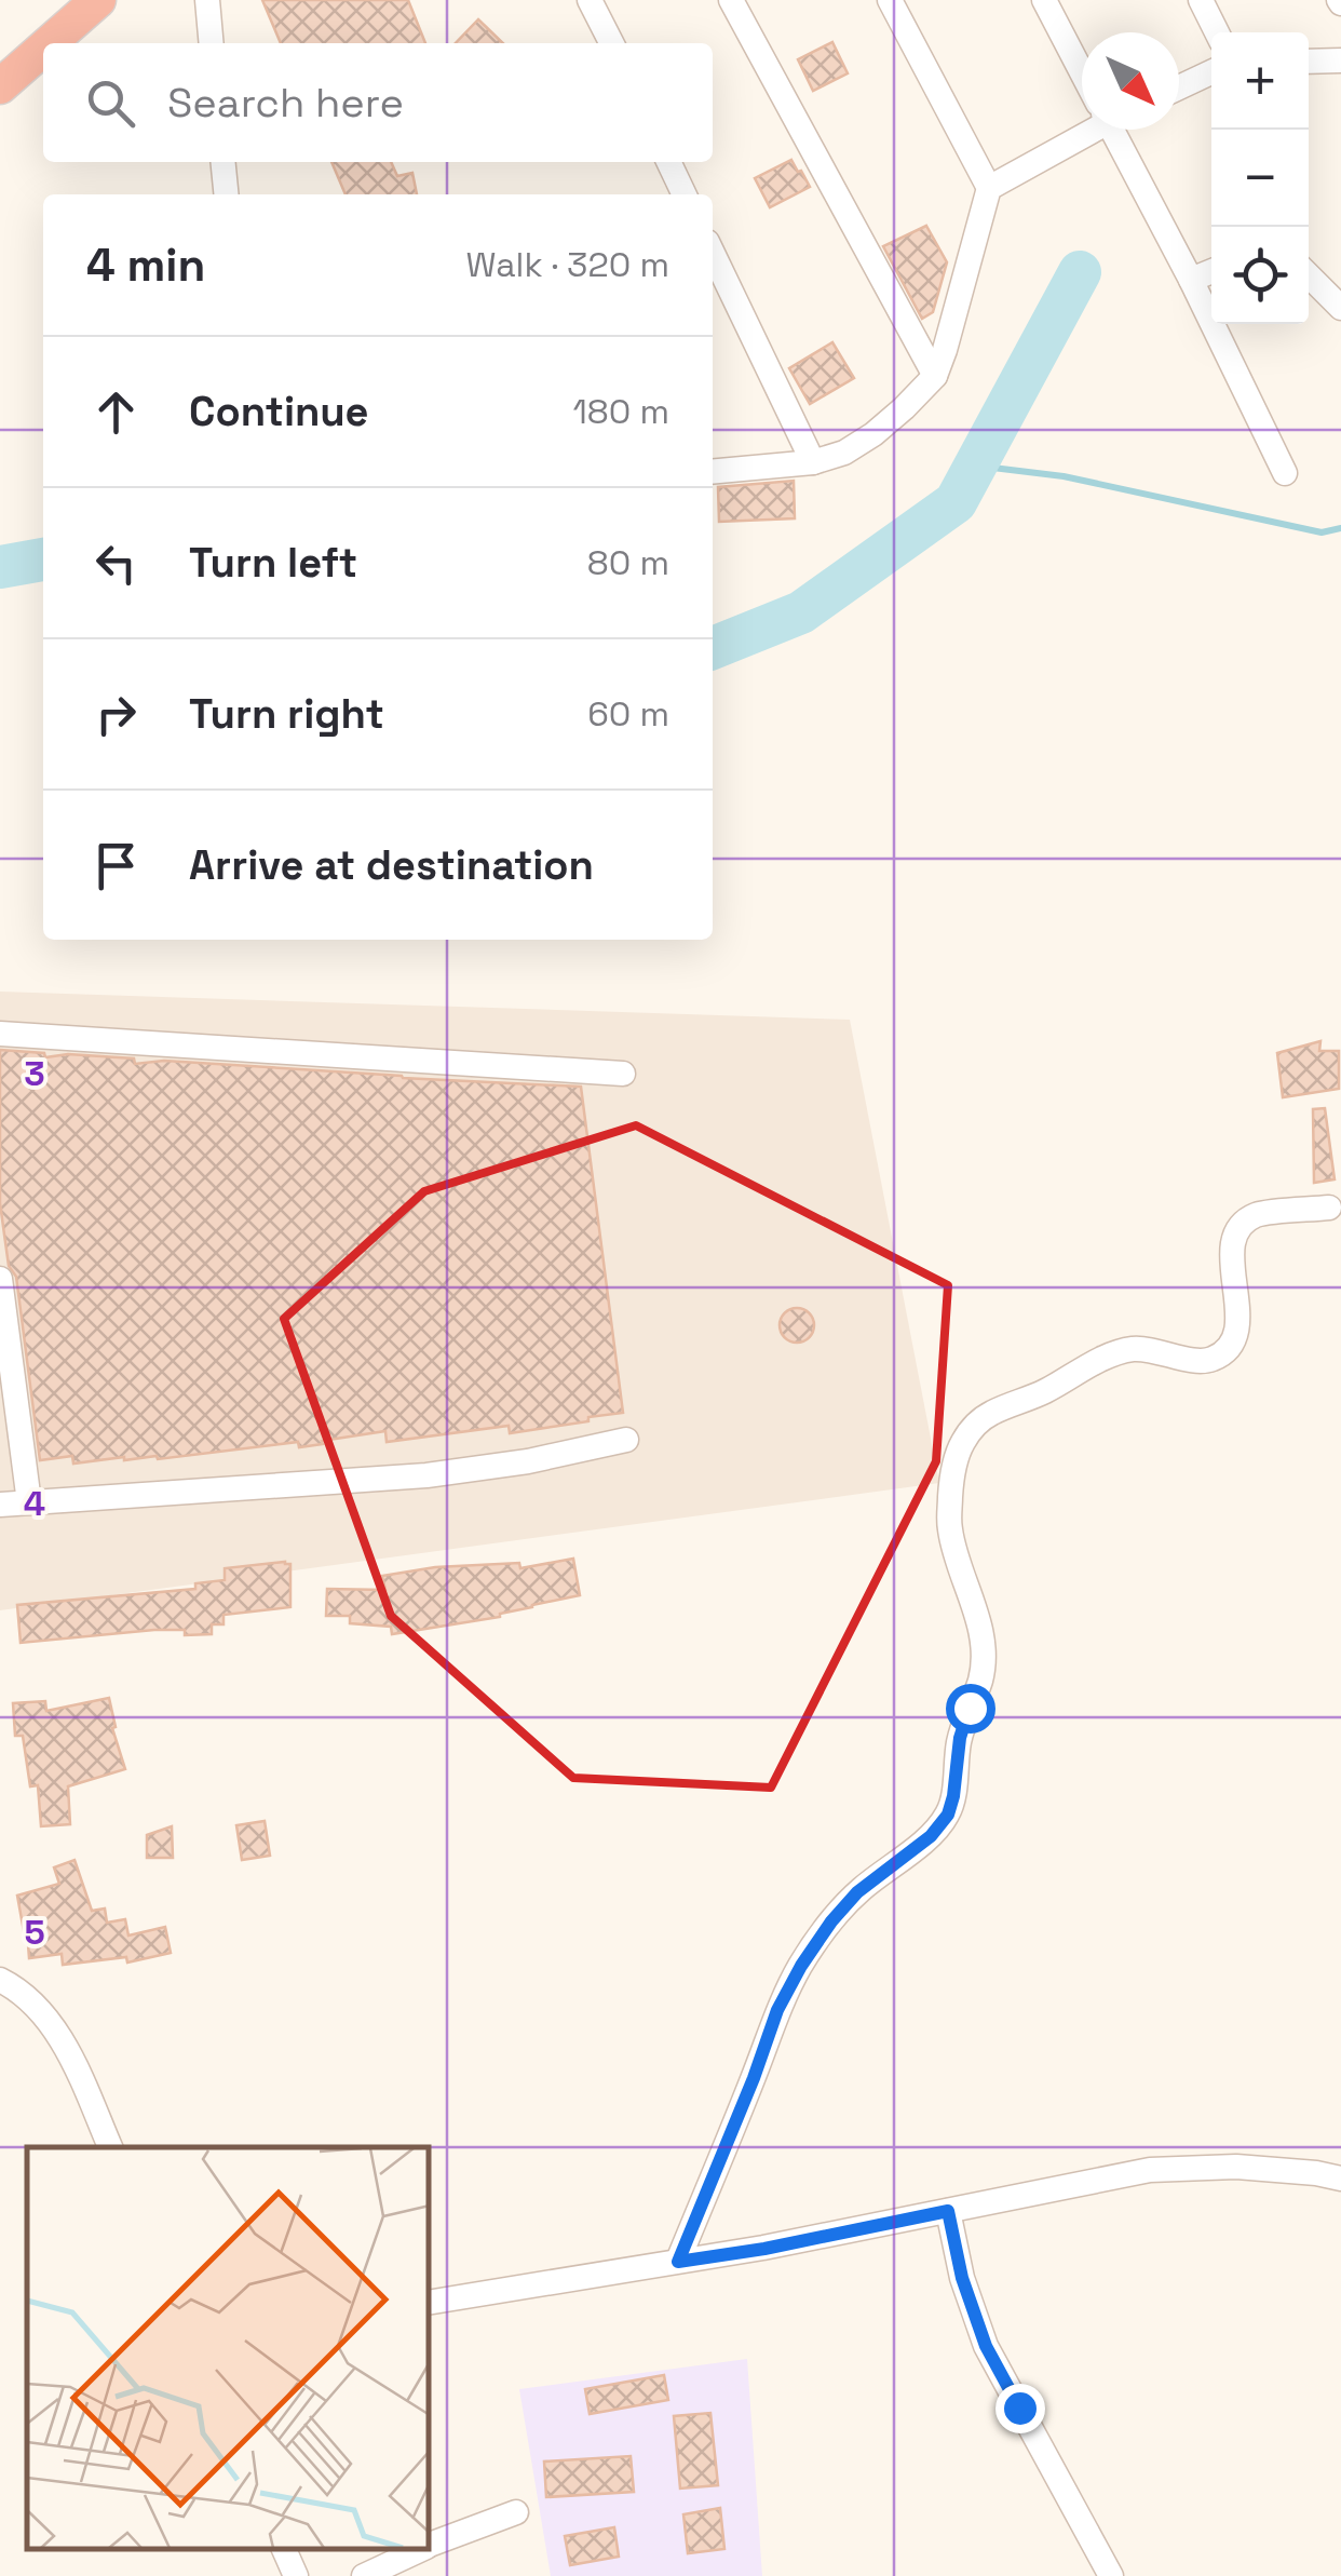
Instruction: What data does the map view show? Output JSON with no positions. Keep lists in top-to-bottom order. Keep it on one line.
{"north":"bottom right","page":{"map_buttons":["+","−"],"search":"Search here","heading":["4 min","Walk · 320 m"],"list":[["Continue","180 m"],["Turn left","80 m"],["Turn right","60 m"],"Arrive at destination"]},"grid":{"rows":["3","4","5"]}}
